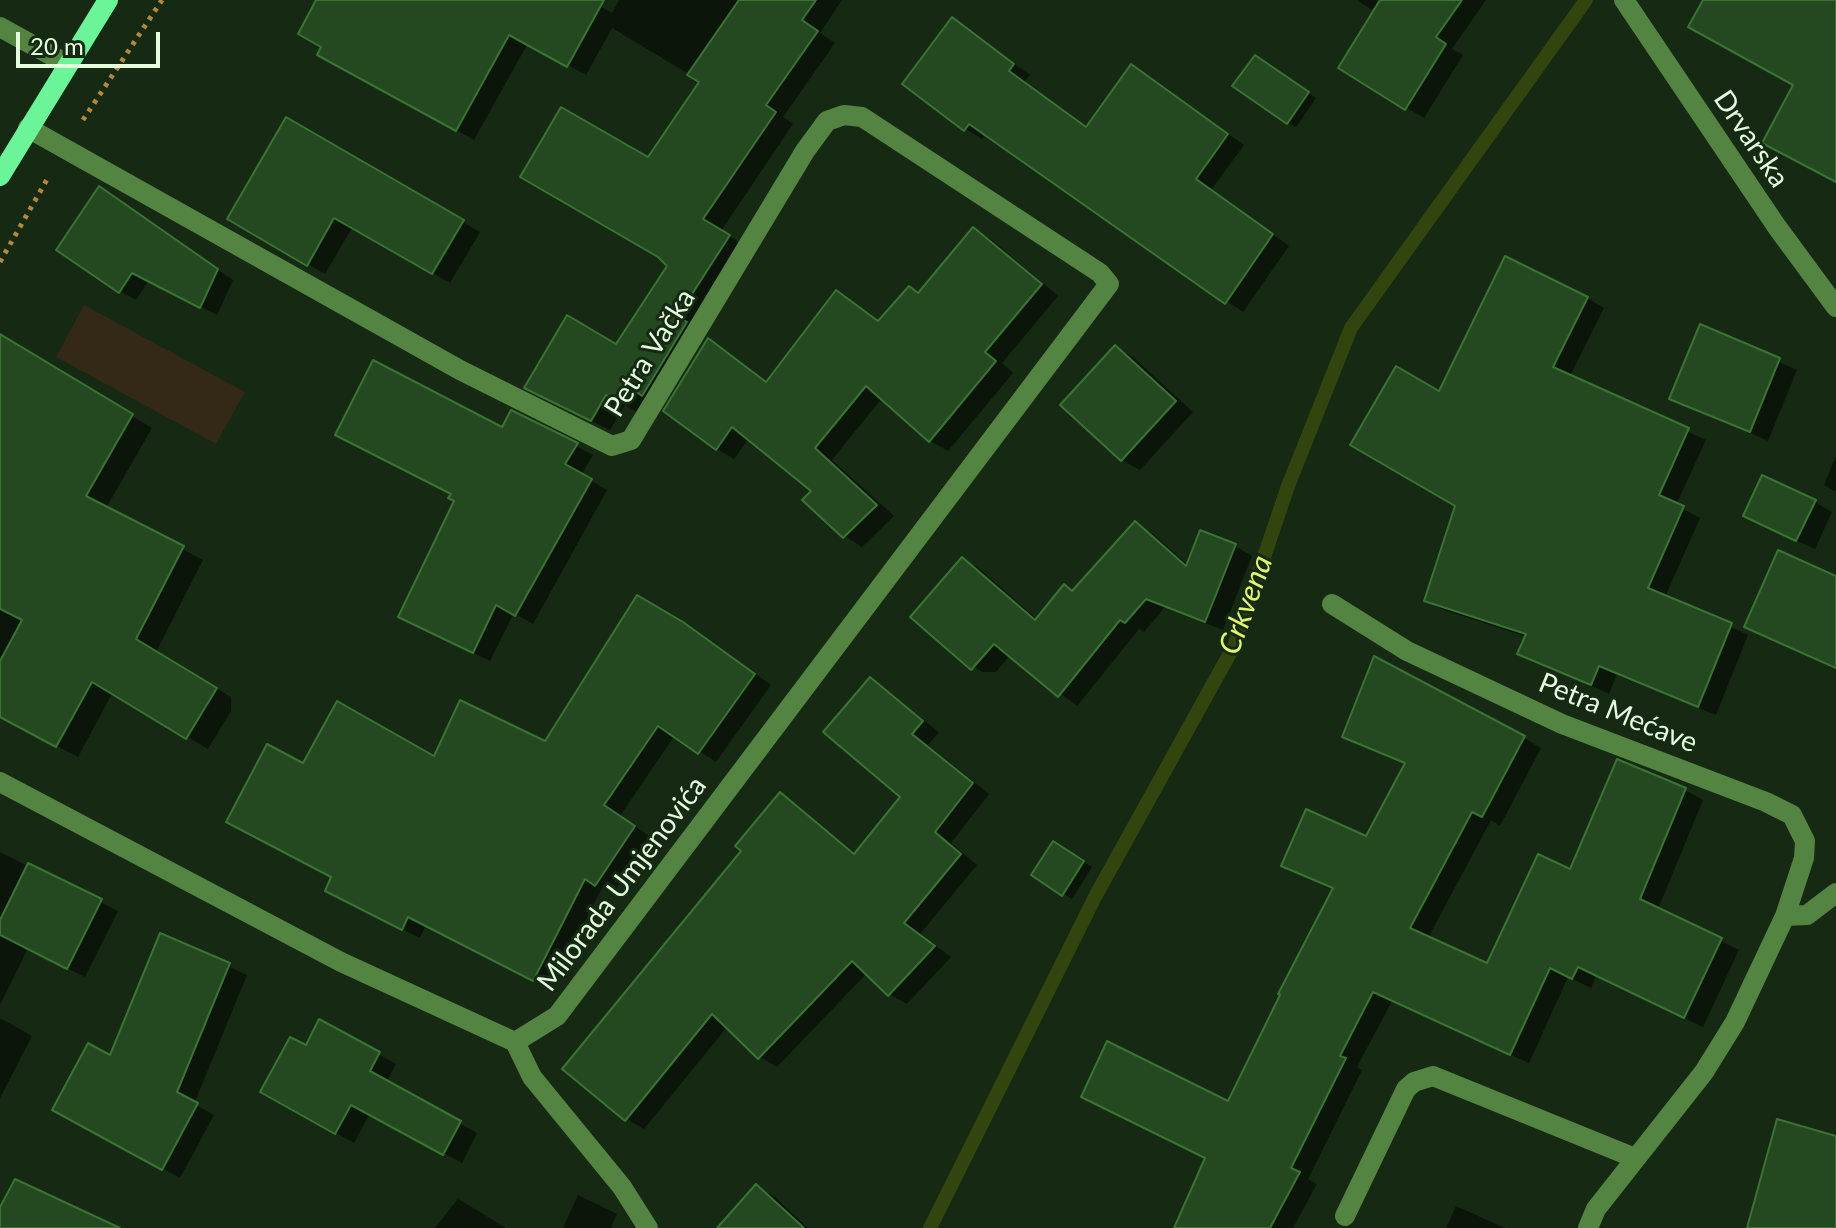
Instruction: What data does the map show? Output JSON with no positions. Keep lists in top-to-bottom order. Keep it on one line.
{"streets":{"street":["Drvarska","Petra Vačka","Petra Mećave","Milorada Umjenovića"]},"crossings":[["Petra Vačka","Milorada Umjenovića"]],"water":["Crkvena"],"scale_bar":"20 m"}
